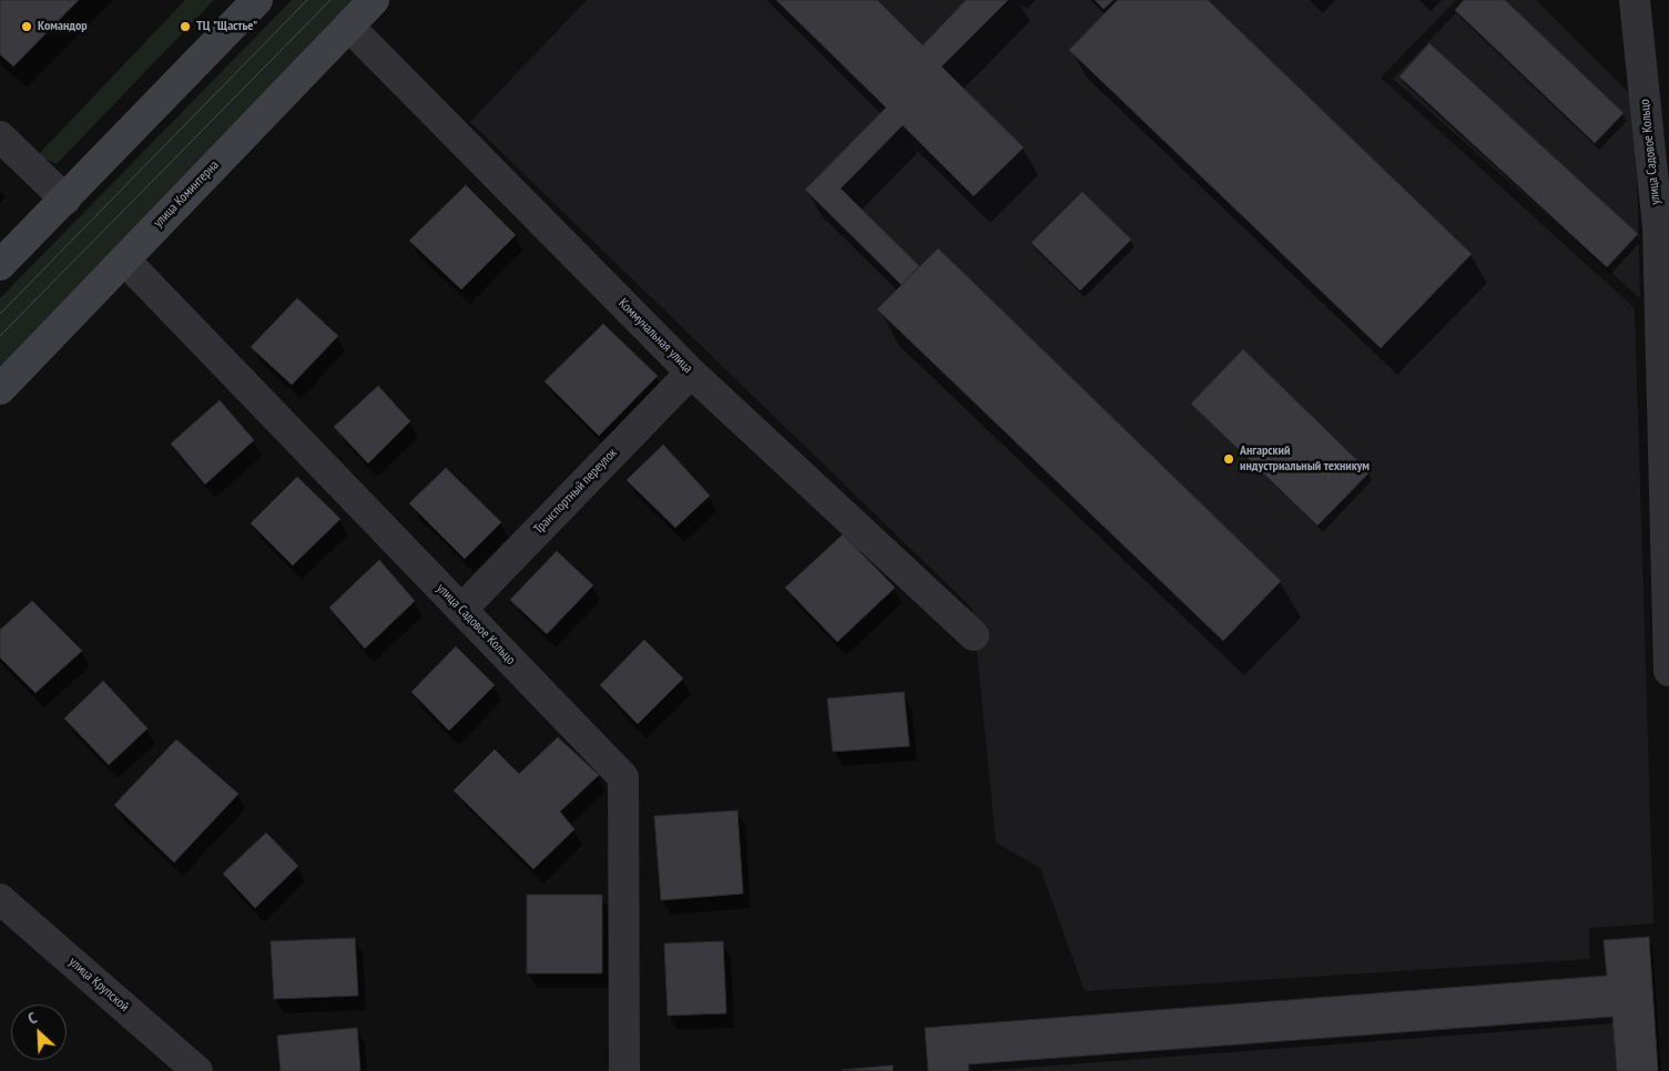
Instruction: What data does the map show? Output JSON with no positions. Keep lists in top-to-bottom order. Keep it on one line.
{"streets":{"street":["улица Садовое Кольцо","улица Коминтерна","Коммунальная улица","Транспортный переулок","улица Крупской"]},"crossings":[["улица Садовое Кольцо","улица Коминтерна"],["улица Садовое Кольцо","Транспортный переулок"],["улица Коминтерна","Коммунальная улица"],["Коммунальная улица","Транспортный переулок"]],"places":["Командор","ТЦ \"Щастье\"","Ангарский индустриальный техникум"],"north":"top left"}
